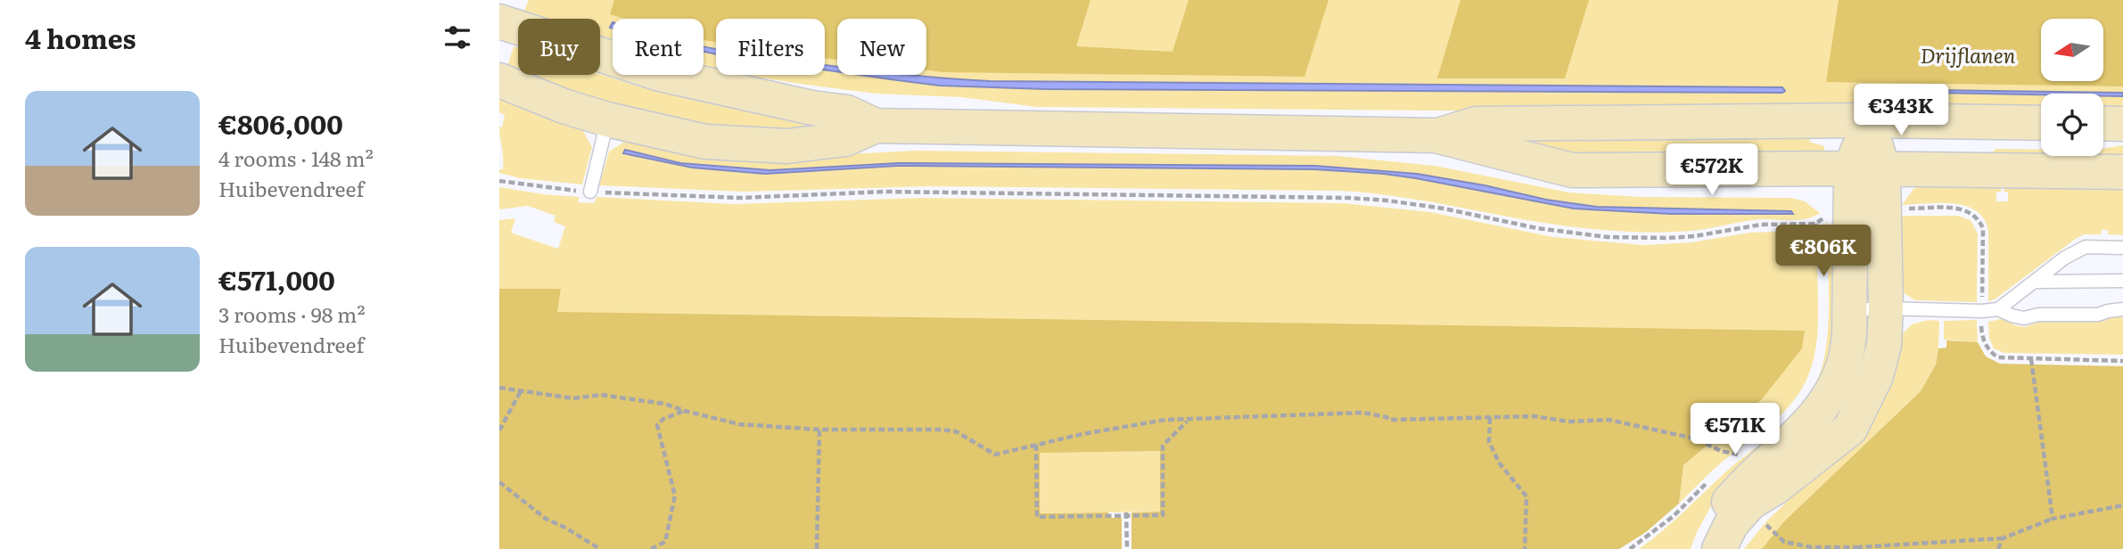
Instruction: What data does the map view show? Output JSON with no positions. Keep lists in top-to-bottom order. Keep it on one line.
{"parks":["Drijflanen"],"north":"left","page":{"heading":"4 homes","chip":["Buy","Rent","Filters","New"],"list":[{"name":"€806,000","note":"4 rooms · 148 m² · Huibevendreef"},{"name":"€571,000","note":"3 rooms · 98 m² · Huibevendreef"}],"price":["€343K","€572K","€806K","€571K"]}}
